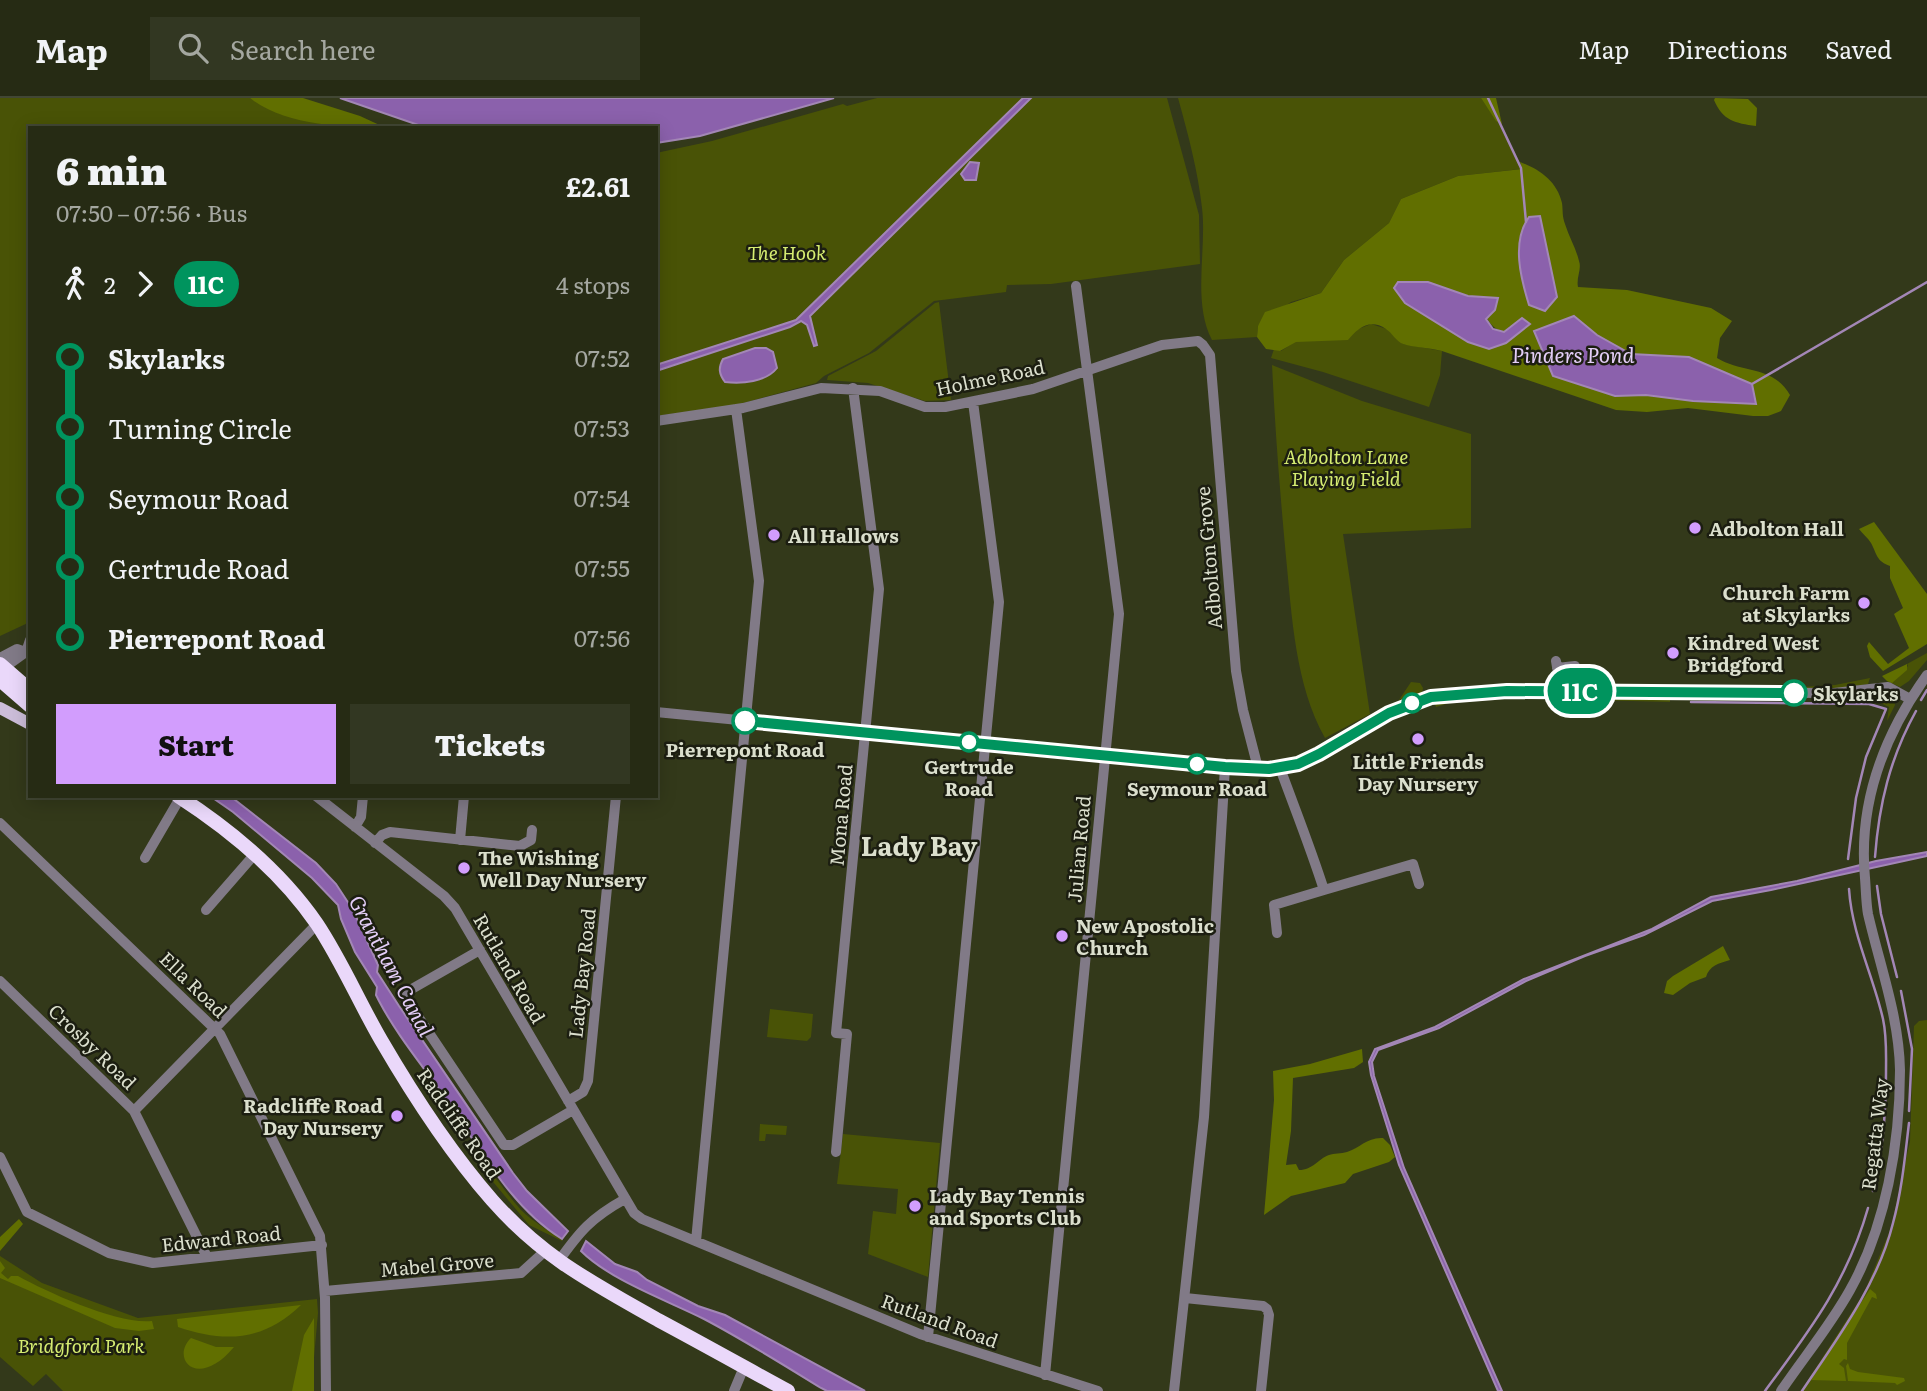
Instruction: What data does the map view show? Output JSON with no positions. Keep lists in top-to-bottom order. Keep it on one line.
{"streets":{"highway":["Radcliffe Road"],"street":["Holme Road","Adbolton Grove","Mona Road","Julian Road","Rutland Road","Lady Bay Road","Ella Road","Crosby Road","Regatta Way","Edward Road","Mabel Grove"]},"crossings":[["Holme Road","Adbolton Grove"],["Holme Road","Mona Road"],["Holme Road","Julian Road"],["Julian Road","Rutland Road"],["Rutland Road","Lady Bay Road"],["Ella Road","Edward Road"],["Ella Road","Mabel Grove"],["Crosby Road","Edward Road"],["Radcliffe Road","Mabel Grove"]],"districts":["Lady Bay"],"water":["Pinders Pond","Grantham Canal"],"parks":["The Hook","Adbolton Lane Playing Field","Bridgford Park"],"places":["Adbolton Hall","All Hallows","Church Farm at Skylarks","Kindred West Bridgford","Skylarks","Pierrepont Road","Little Friends Day Nursery","Gertrude Road","Seymour Road","The Wishing Well Day Nursery","New Apostolic Church","Radcliffe Road Day Nursery","Lady Bay Tennis and Sports Club"],"lines":["bus line 11C"],"page":{"header":"Map","search":"Search here","nav":["Map","Directions","Saved"],"on_map":"11C","heading":["6 min","07:50 – 07:56 · Bus","£2.61"],"legs":["2","11C","4 stops"],"list":[{"name":"Skylarks","value":"07:52"},{"name":"Turning Circle","value":"07:53"},{"name":"Seymour Road","value":"07:54"},{"name":"Gertrude Road","value":"07:55"},{"name":"Pierrepont Road","value":"07:56"}],"buttons":["Start","Tickets"]}}
